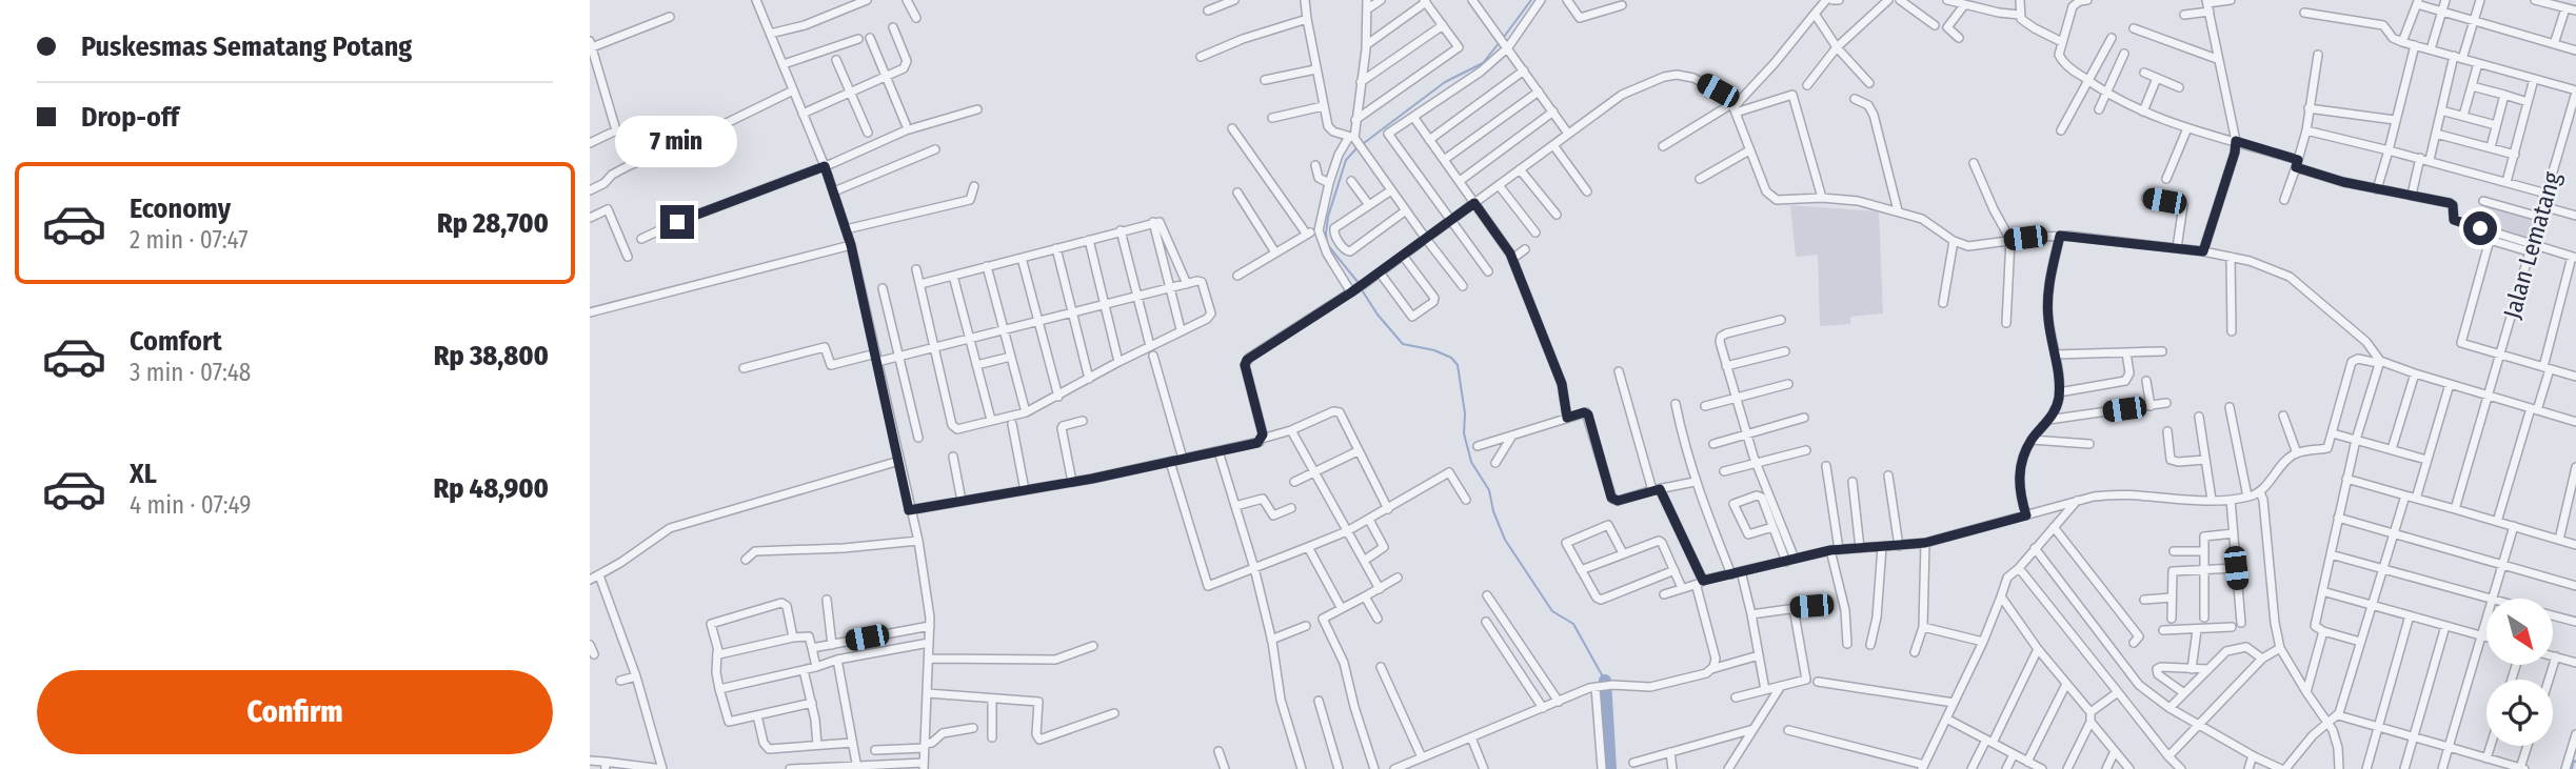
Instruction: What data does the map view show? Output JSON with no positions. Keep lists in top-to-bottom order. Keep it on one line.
{"streets":{"street":["Jalan Lematang"]},"north":"bottom right","page":{"banner":["Puskesmas Sematang Potang","Drop-off"],"bubble":"7 min","list":[{"name":"Economy","note":"2 min · 07:47","value":"Rp 28,700"},{"name":"Comfort","note":"3 min · 07:48","value":"Rp 38,800"},{"name":"XL","note":"4 min · 07:49","value":"Rp 48,900"}],"buttons":"Confirm"}}
